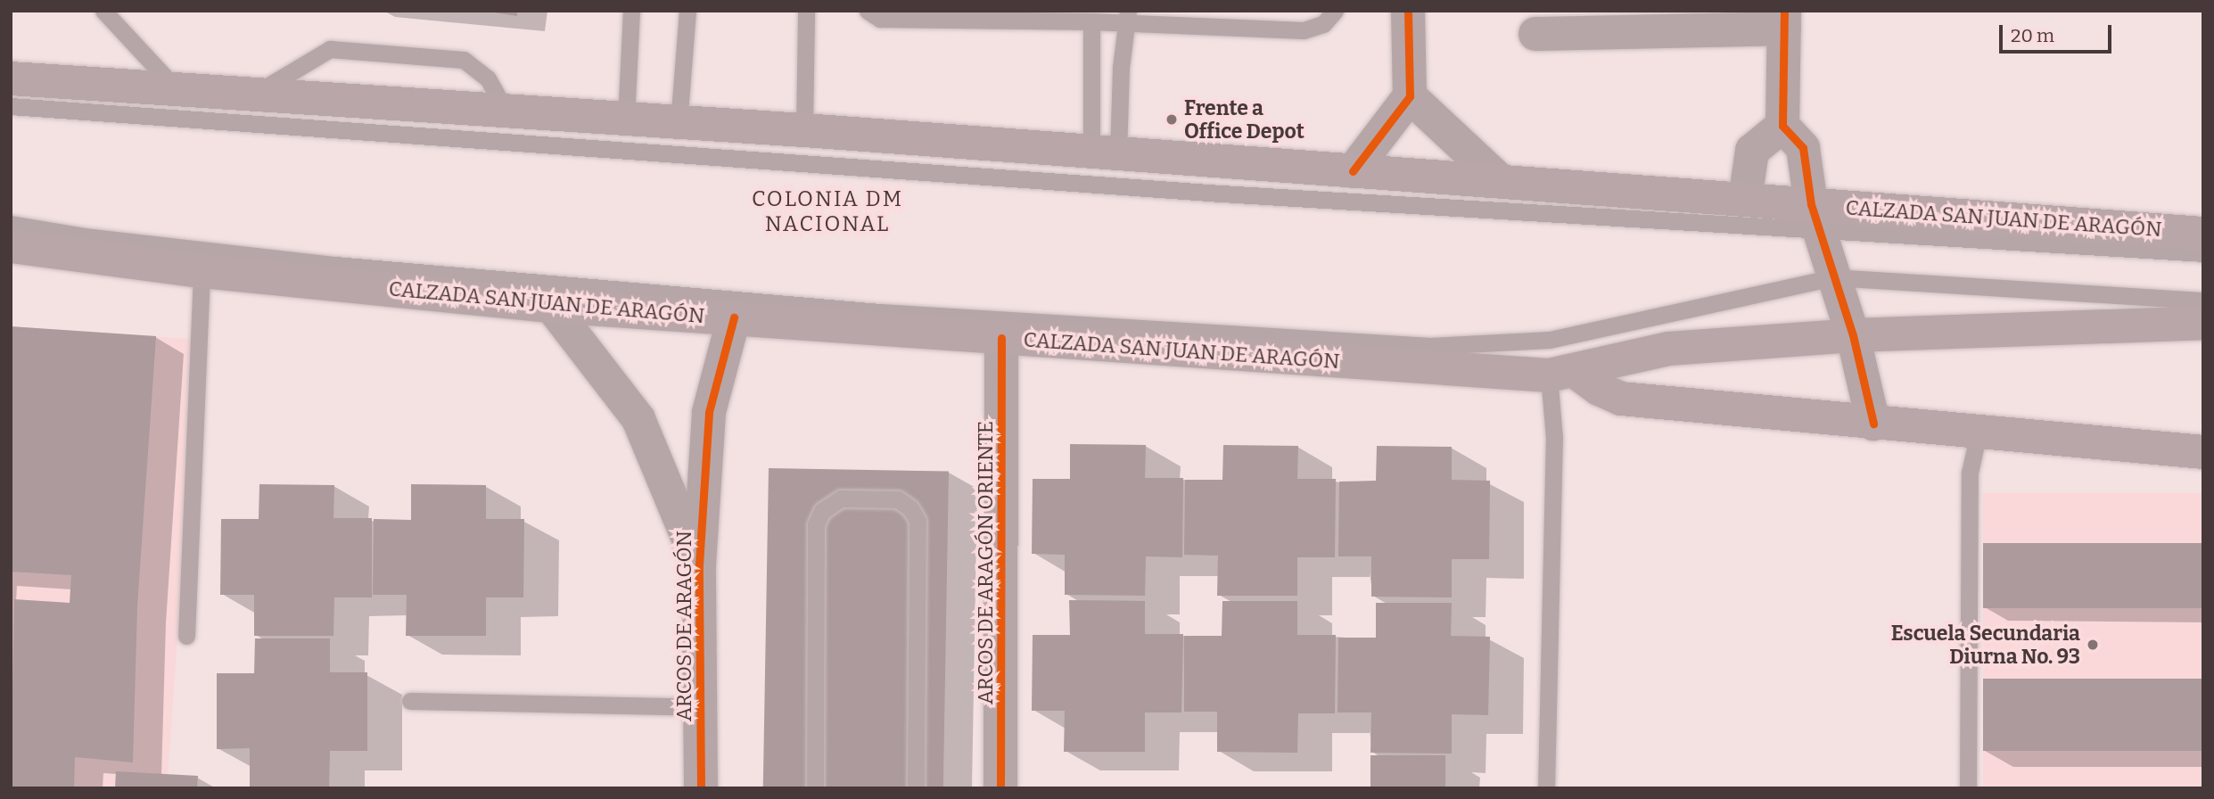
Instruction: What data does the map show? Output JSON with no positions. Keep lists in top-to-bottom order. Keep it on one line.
{"streets":{"main road":["CALZADA SAN JUAN DE ARAGÓN"],"street":["ARCOS DE ARAGÓN ORIENTE","ARCOS DE ARAGÓN"]},"crossings":[["CALZADA SAN JUAN DE ARAGÓN","ARCOS DE ARAGÓN ORIENTE"],["CALZADA SAN JUAN DE ARAGÓN","ARCOS DE ARAGÓN"]],"districts":["COLONIA DM NACIONAL"],"places":["Frente a Office Depot","Escuela Secundaria Diurna No. 93"],"scale_bar":"20 m"}
